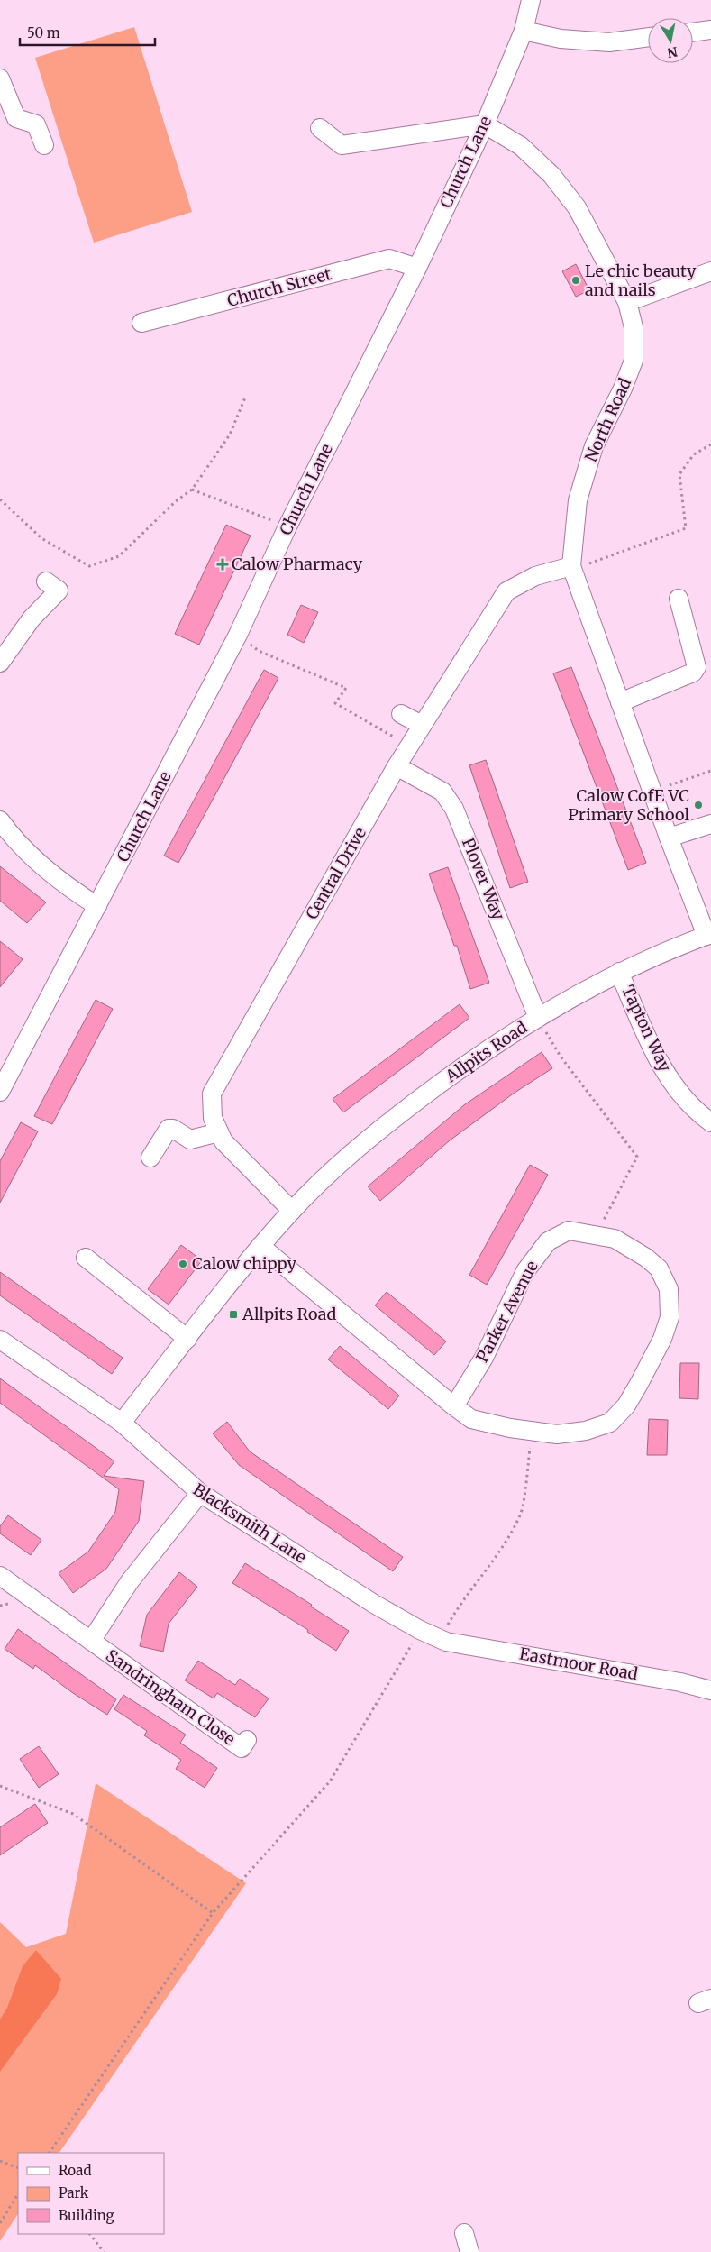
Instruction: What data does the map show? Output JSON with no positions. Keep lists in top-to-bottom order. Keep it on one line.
{"streets":{"street":["Church Lane","Church Street","North Road","Central Drive","Plover Way","Tapton Way","Allpits Road","Parker Avenue","Blacksmith Lane","Eastmoor Road","Sandringham Close"]},"crossings":[["Church Lane","Church Street"],["Church Lane","North Road"],["North Road","Central Drive"],["North Road","Allpits Road"],["Central Drive","Plover Way"],["Central Drive","Allpits Road"],["Plover Way","Allpits Road"],["Tapton Way","Allpits Road"],["Allpits Road","Parker Avenue"],["Allpits Road","Blacksmith Lane"],["Blacksmith Lane","Eastmoor Road"]],"places":{"other":["Le chic beauty and nails","Calow CofE VC Primary School","Calow chippy"],"health":["Calow Pharmacy"],"transit":["Allpits Road"]},"legend":["Road","Park","Building"],"scale_bar":"50 m","north":"bottom"}
